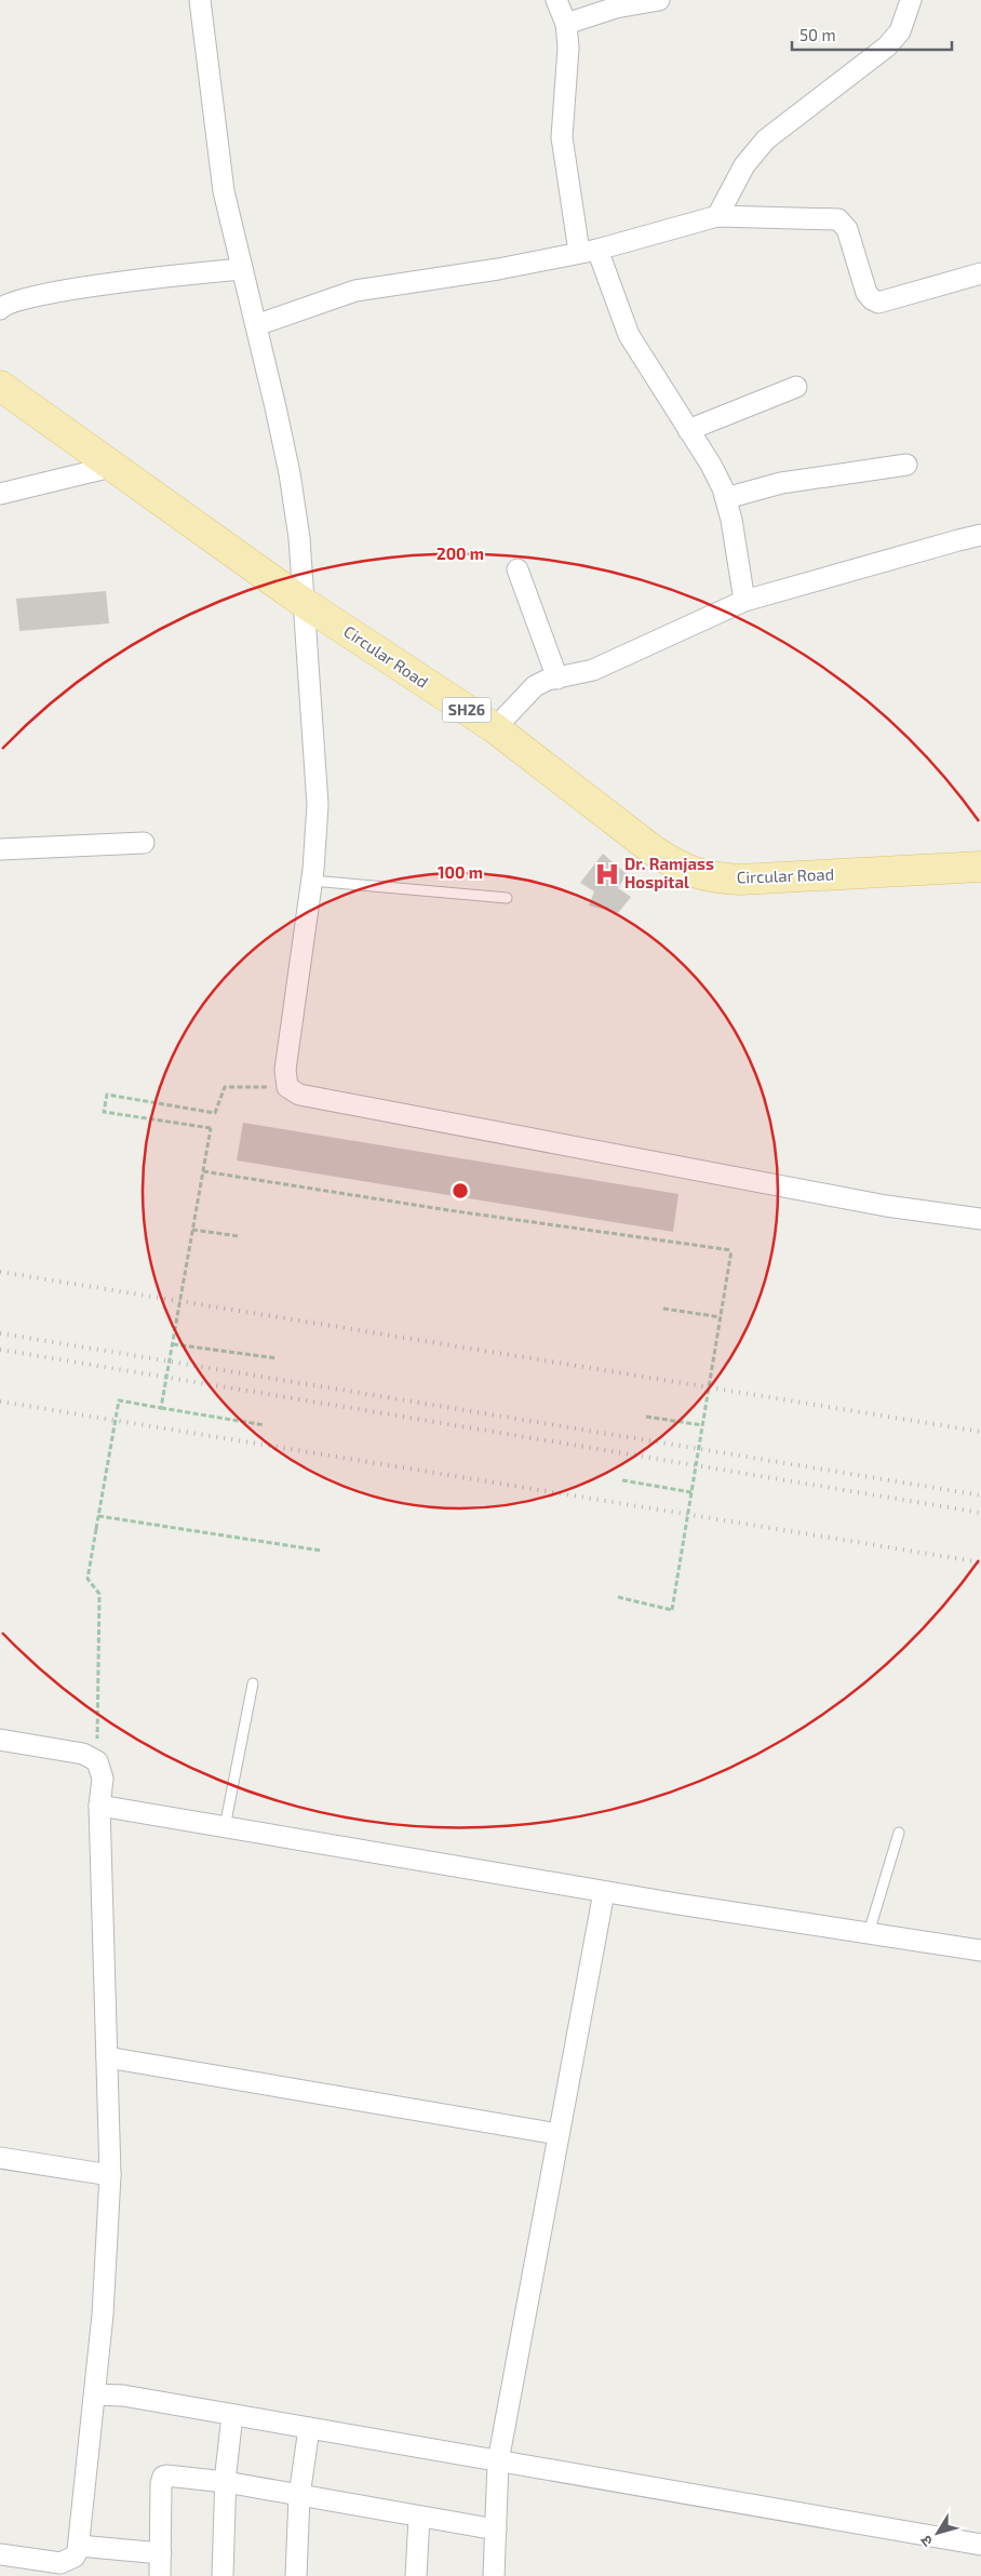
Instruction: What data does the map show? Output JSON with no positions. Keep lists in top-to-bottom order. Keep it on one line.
{"streets":{"main road":["Circular Road","SH26"]},"places":{"hospital":["Dr. Ramjass Hospital"]},"scale_bar":"50 m","north":"bottom left","rings":["200 m","100 m"]}
